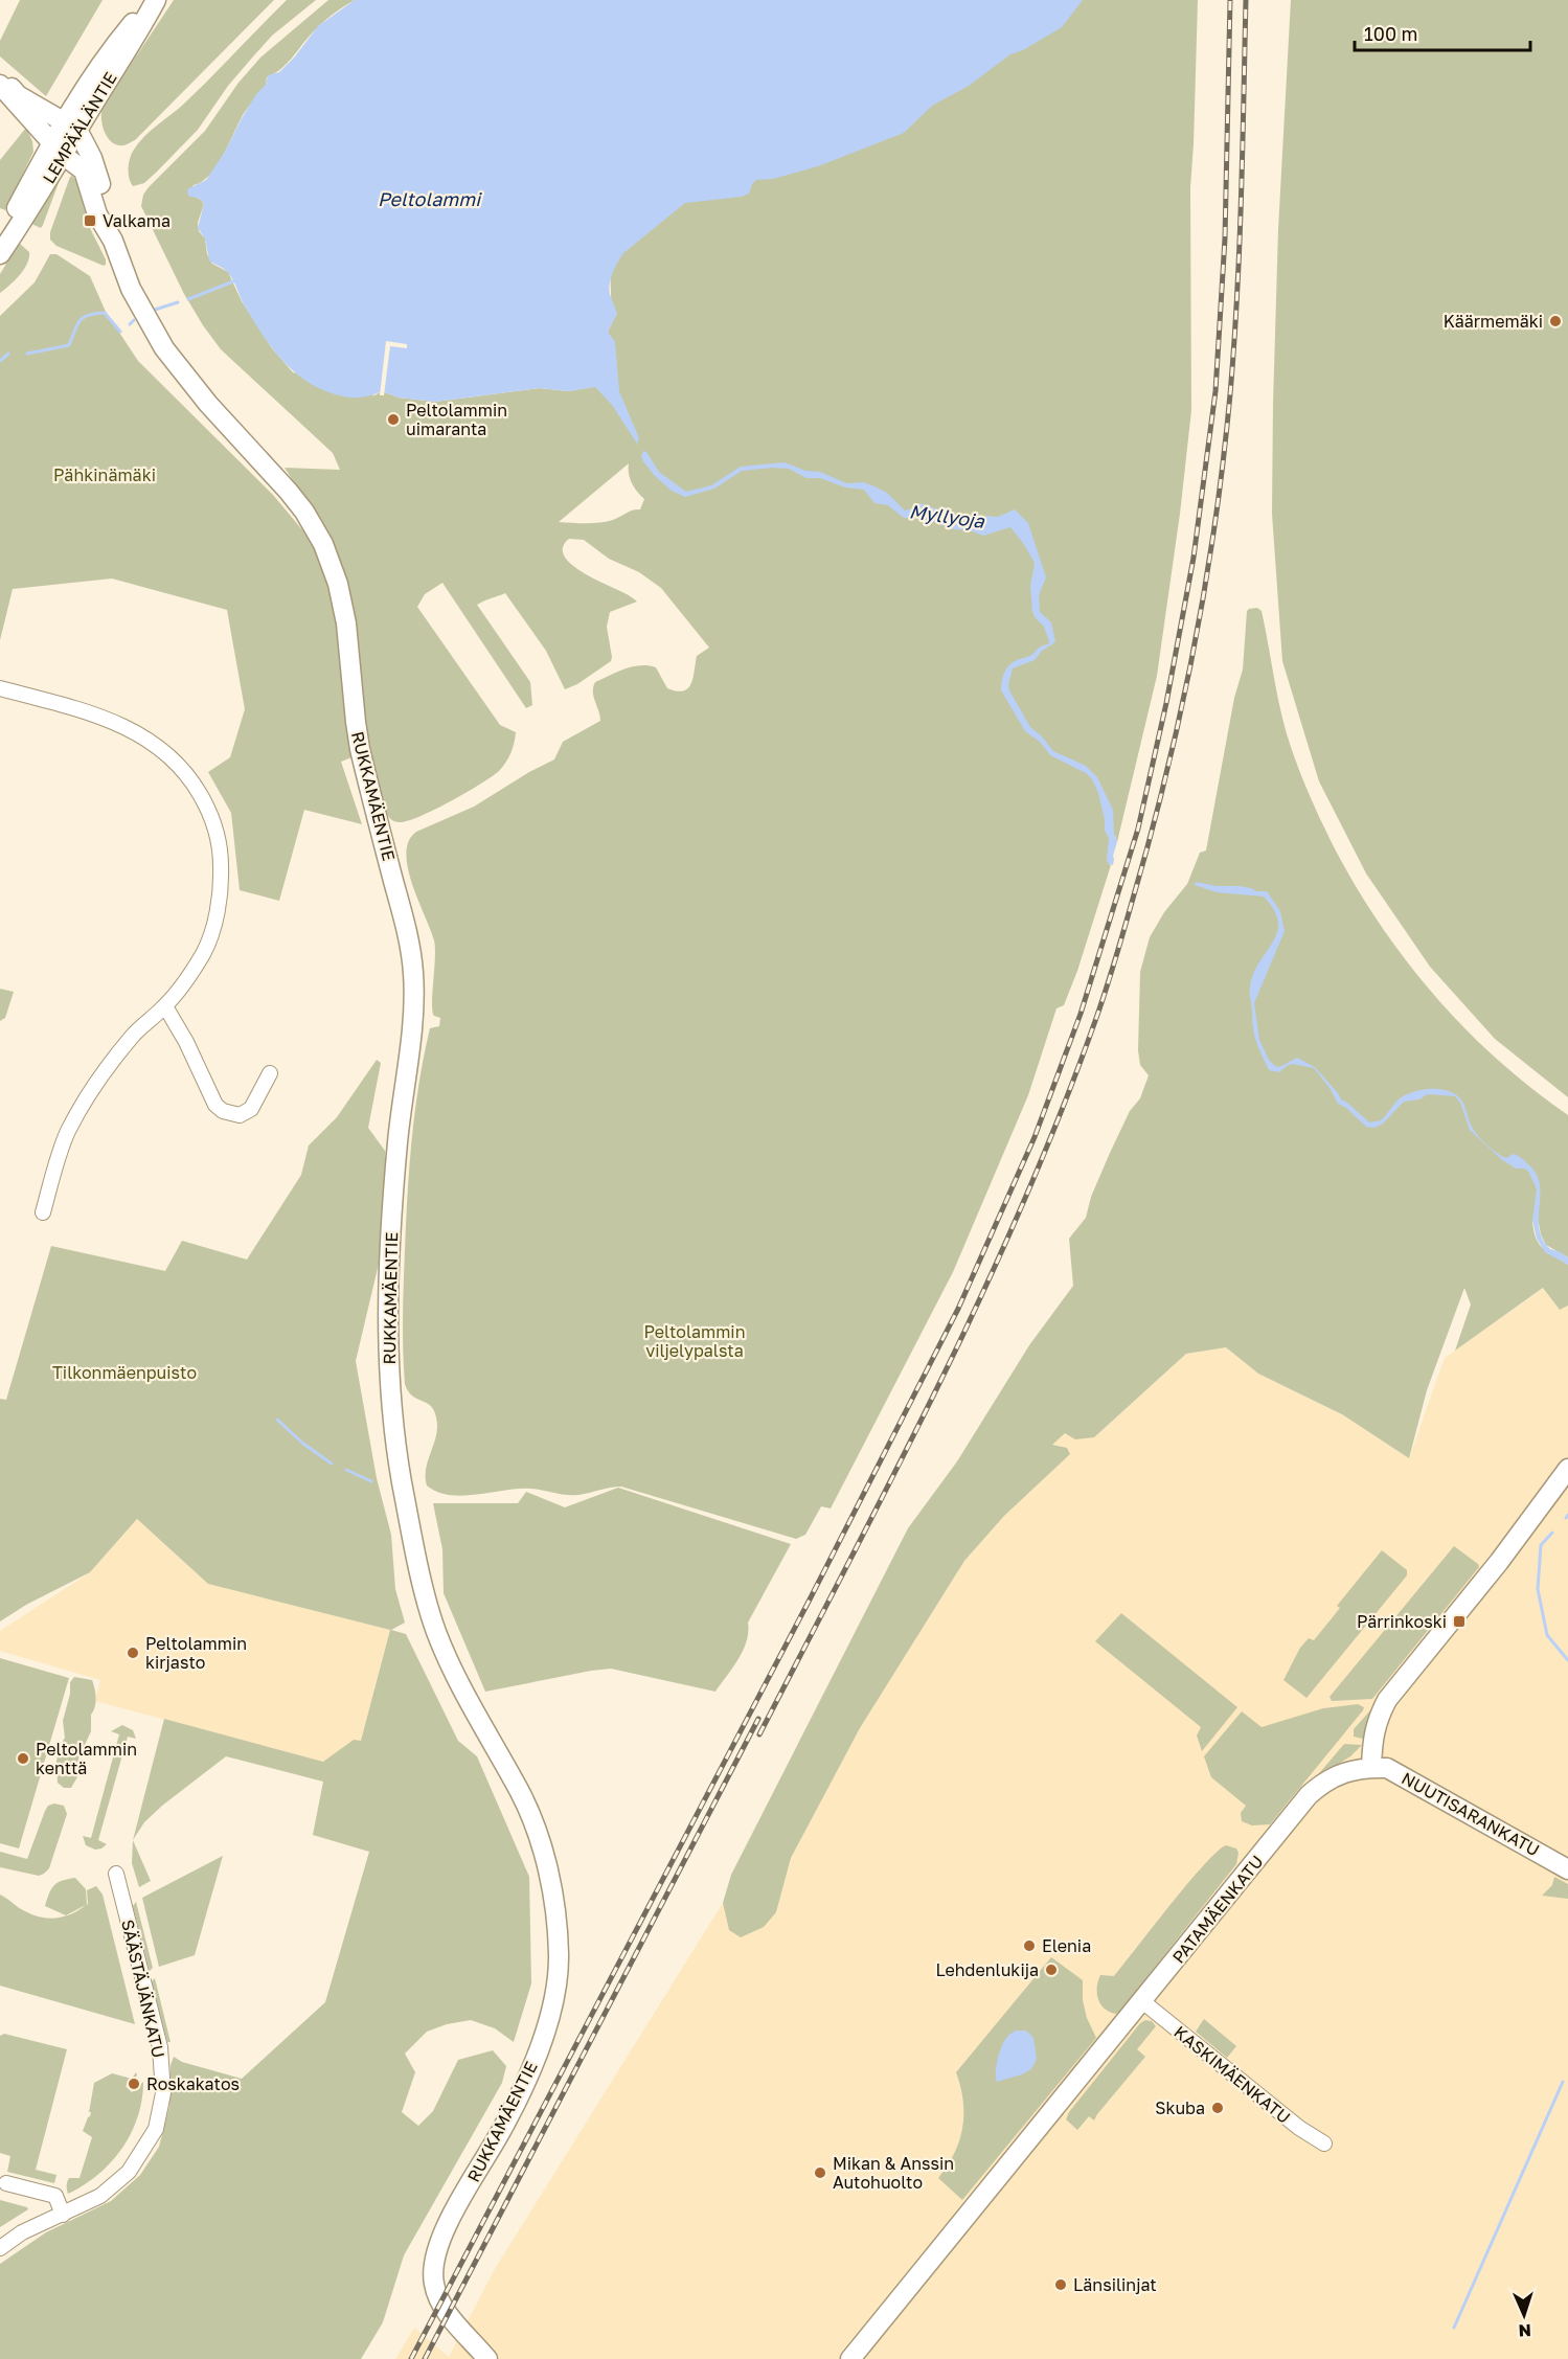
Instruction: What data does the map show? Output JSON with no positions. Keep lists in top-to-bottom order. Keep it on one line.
{"streets":{"main road":["LEMPÄÄLÄNTIE","RUKKAMÄENTIE","NUUTISARANKATU","PATAMÄENKATU"],"street":["SÄÄSTÄJÄNKATU","KASKIMÄENKATU"]},"crossings":[["LEMPÄÄLÄNTIE","RUKKAMÄENTIE"],["NUUTISARANKATU","PATAMÄENKATU"],["PATAMÄENKATU","KASKIMÄENKATU"]],"water":["Peltolammi","Myllyoja"],"parks":["Pähkinämäki","Peltolammin viljelypalsta","Tilkonmäenpuisto"],"places":{"transit":["Valkama","Pärrinkoski"],"other":["Käärmemäki","Peltolammin uimaranta","Peltolammin kirjasto","Peltolammin kenttä","Elenia","Lehdenlukija","Roskakatos","Skuba","Mikan & Anssin Autohuolto","Länsilinjat"]},"scale_bar":"100 m","north":"bottom"}
